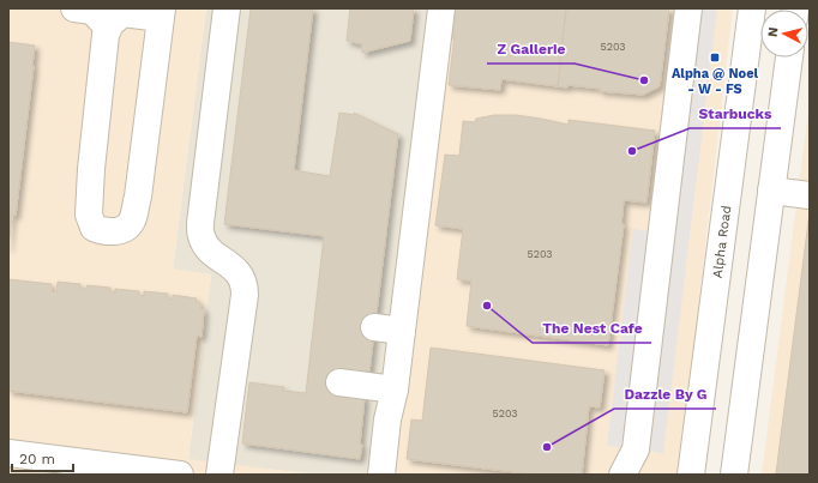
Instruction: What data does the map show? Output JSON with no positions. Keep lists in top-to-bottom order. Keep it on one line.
{"streets":{"street":["Alpha Road"]},"places":{"transit":["Alpha @ Noel - W - FS"],"other":["Z Gallerie","Starbucks","The Nest Cafe","Dazzle By G"]},"house_numbers":["5203","5203","5203"],"scale_bar":"20 m","north":"left"}
